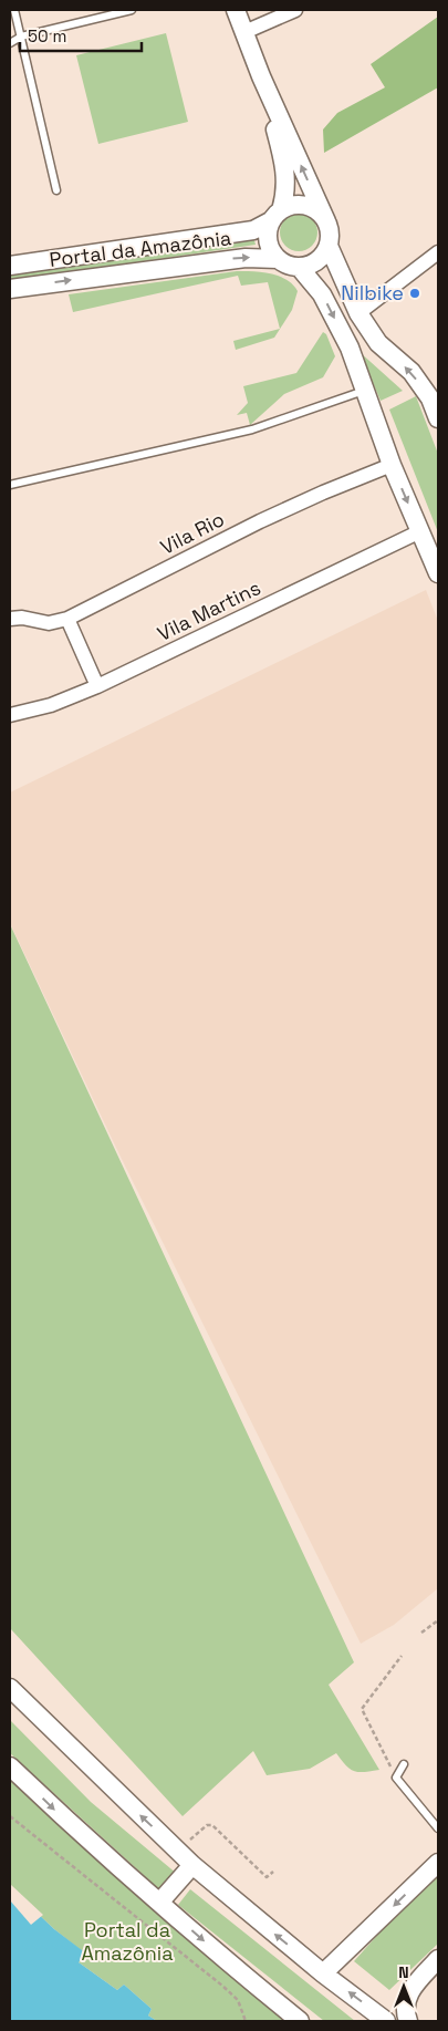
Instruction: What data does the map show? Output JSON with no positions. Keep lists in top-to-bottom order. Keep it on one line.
{"streets":{"street":["Portal da Amazônia","Vila Rio","Vila Martins"]},"parks":["Portal da Amazônia"],"places":["Nilbike"],"scale_bar":"50 m","north":"top"}
